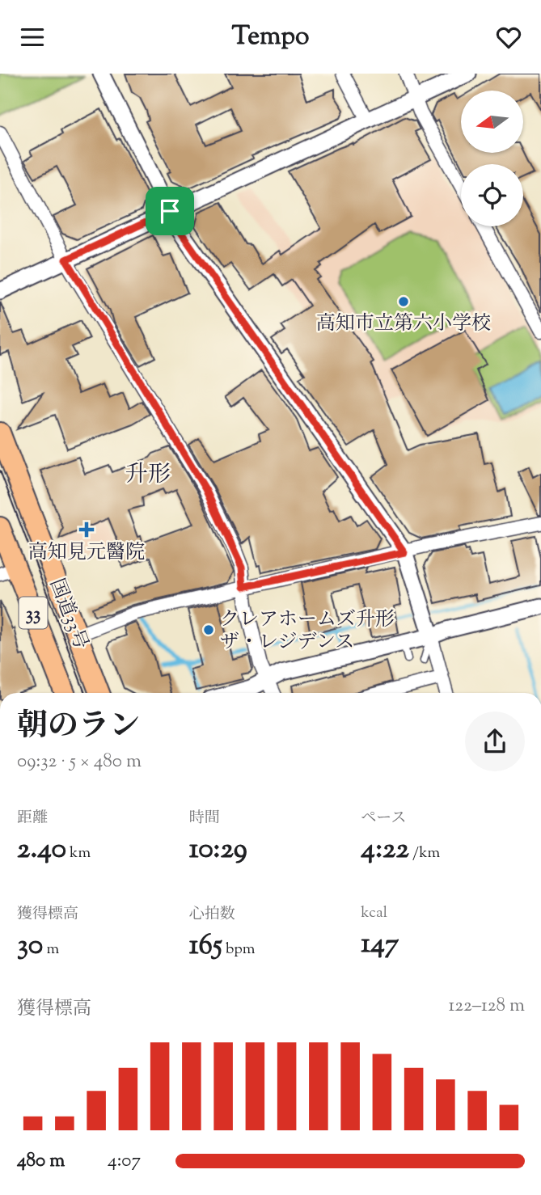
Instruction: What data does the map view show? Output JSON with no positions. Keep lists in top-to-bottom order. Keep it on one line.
{"streets":{"highway":["33","国道33号"]},"districts":["升形"],"places":{"other":["高知市立第六小学校","クレアホームズ升形 ザ・レジデンス"],"health":["高知見元醫院"]},"north":"left","page":{"header":"Tempo","heading":["朝のラン","09:32 · 5 × 480 m"],"stats":[["距離","2.40 km"],["時間","10:29"],["ペース","4:22 /km"],["獲得標高","30 m"],["心拍数","165 bpm"],["kcal","147"]],"chart":["獲得標高","122–128 m"],"list":[{"name":"480 m","note":"4:07"}]}}
